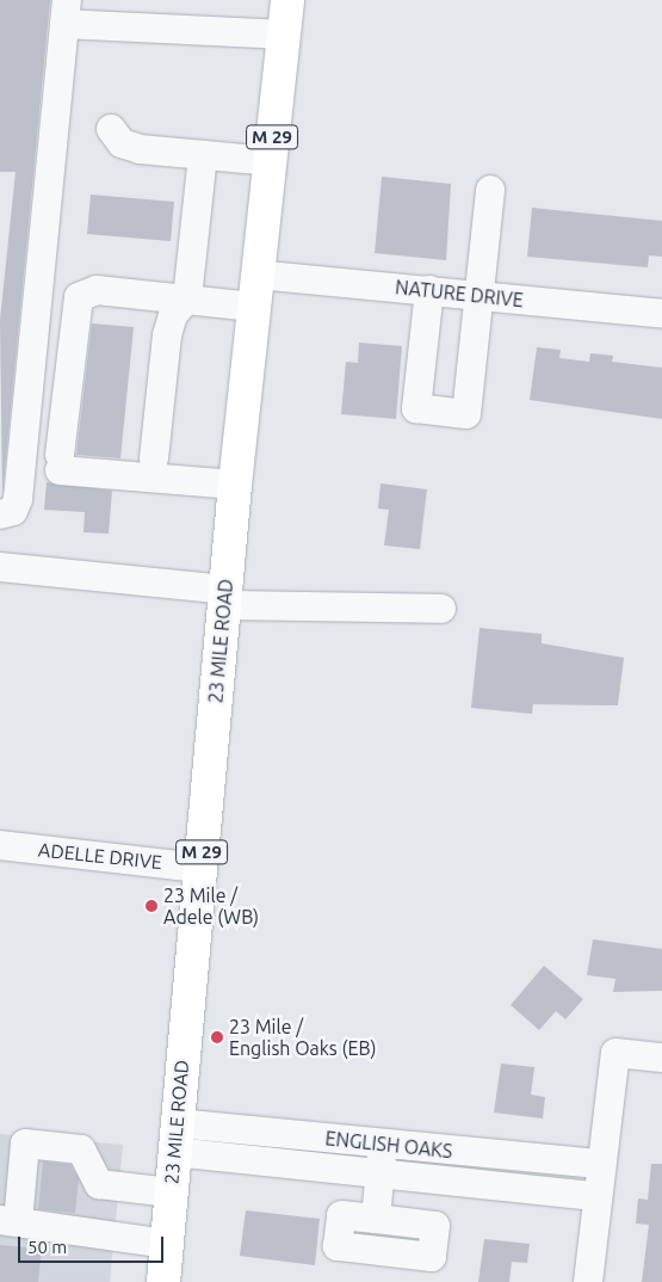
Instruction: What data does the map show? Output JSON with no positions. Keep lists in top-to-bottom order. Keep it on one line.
{"streets":{"main road":["M 29","23 MILE ROAD"],"street":["NATURE DRIVE","ADELLE DRIVE","ENGLISH OAKS"]},"crossings":[["NATURE DRIVE","23 MILE ROAD"],["23 MILE ROAD","ADELLE DRIVE"],["23 MILE ROAD","ENGLISH OAKS"]],"places":["23 Mile / Adele (WB)","23 Mile / English Oaks (EB)"],"scale_bar":"50 m"}
